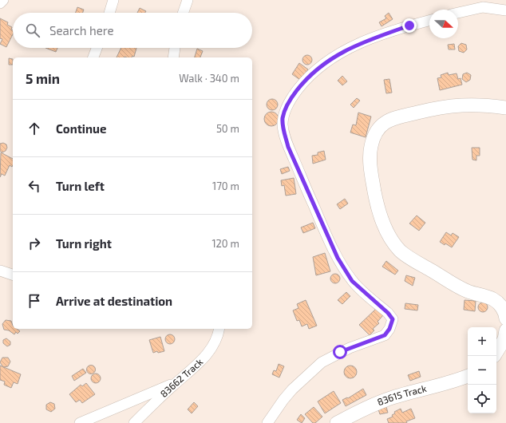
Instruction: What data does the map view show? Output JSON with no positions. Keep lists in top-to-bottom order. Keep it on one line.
{"streets":{"street":["83662 Track","83615 Track"]},"north":"right","page":{"search":"Search here","heading":["5 min","Walk · 340 m"],"list":[["Continue","50 m"],["Turn left","170 m"],["Turn right","120 m"],"Arrive at destination"],"map_buttons":["+","−"]}}
